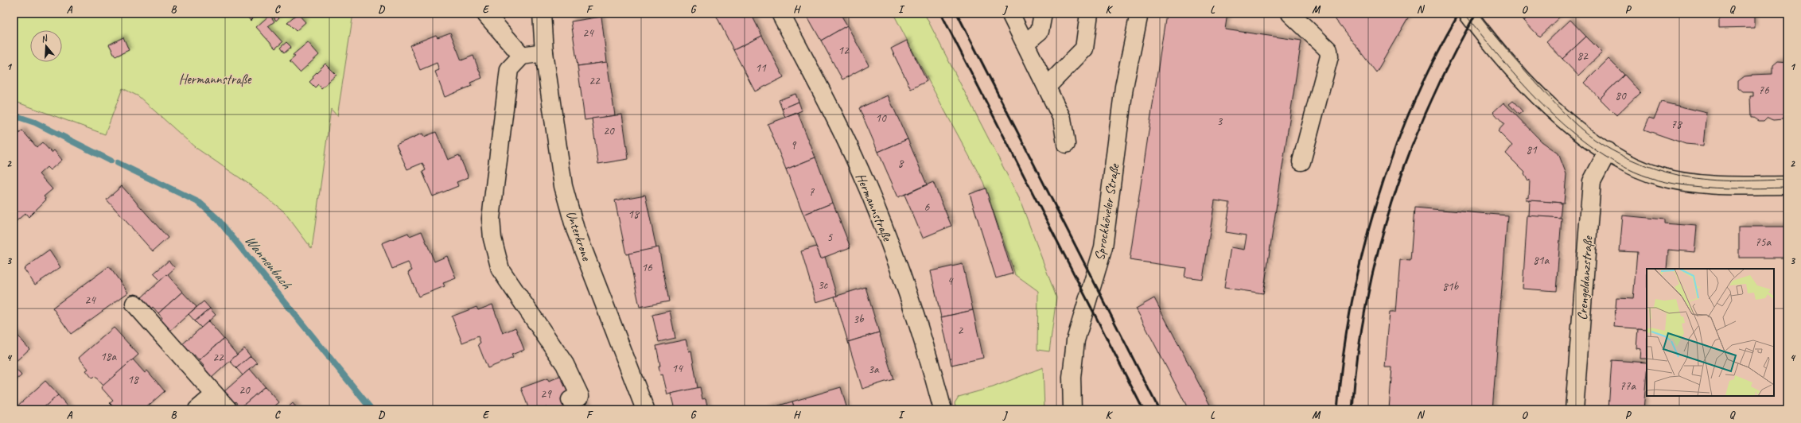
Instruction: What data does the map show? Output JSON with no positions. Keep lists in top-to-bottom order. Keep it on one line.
{"streets":{"street":["Hermannstraße","Sprockhöveler Straße","Unterkrone","Crengeldanzstraße"]},"water":["Wannenbach"],"parks":["Hermannstraße"],"house_numbers":["24","12","82","11","22","76","80","10","3","78","20","9","81","8","7","6","18","5","75a","81a","16","4","3c","81b","24","3b","2","18a","22","14","3a","18","77a","20","29"],"north":"top","grid":{"columns":["A","B","C","D","E","F","G","H","I","J","K","L","M","N","O","P","Q"],"rows":["1","2","3","4"]}}
